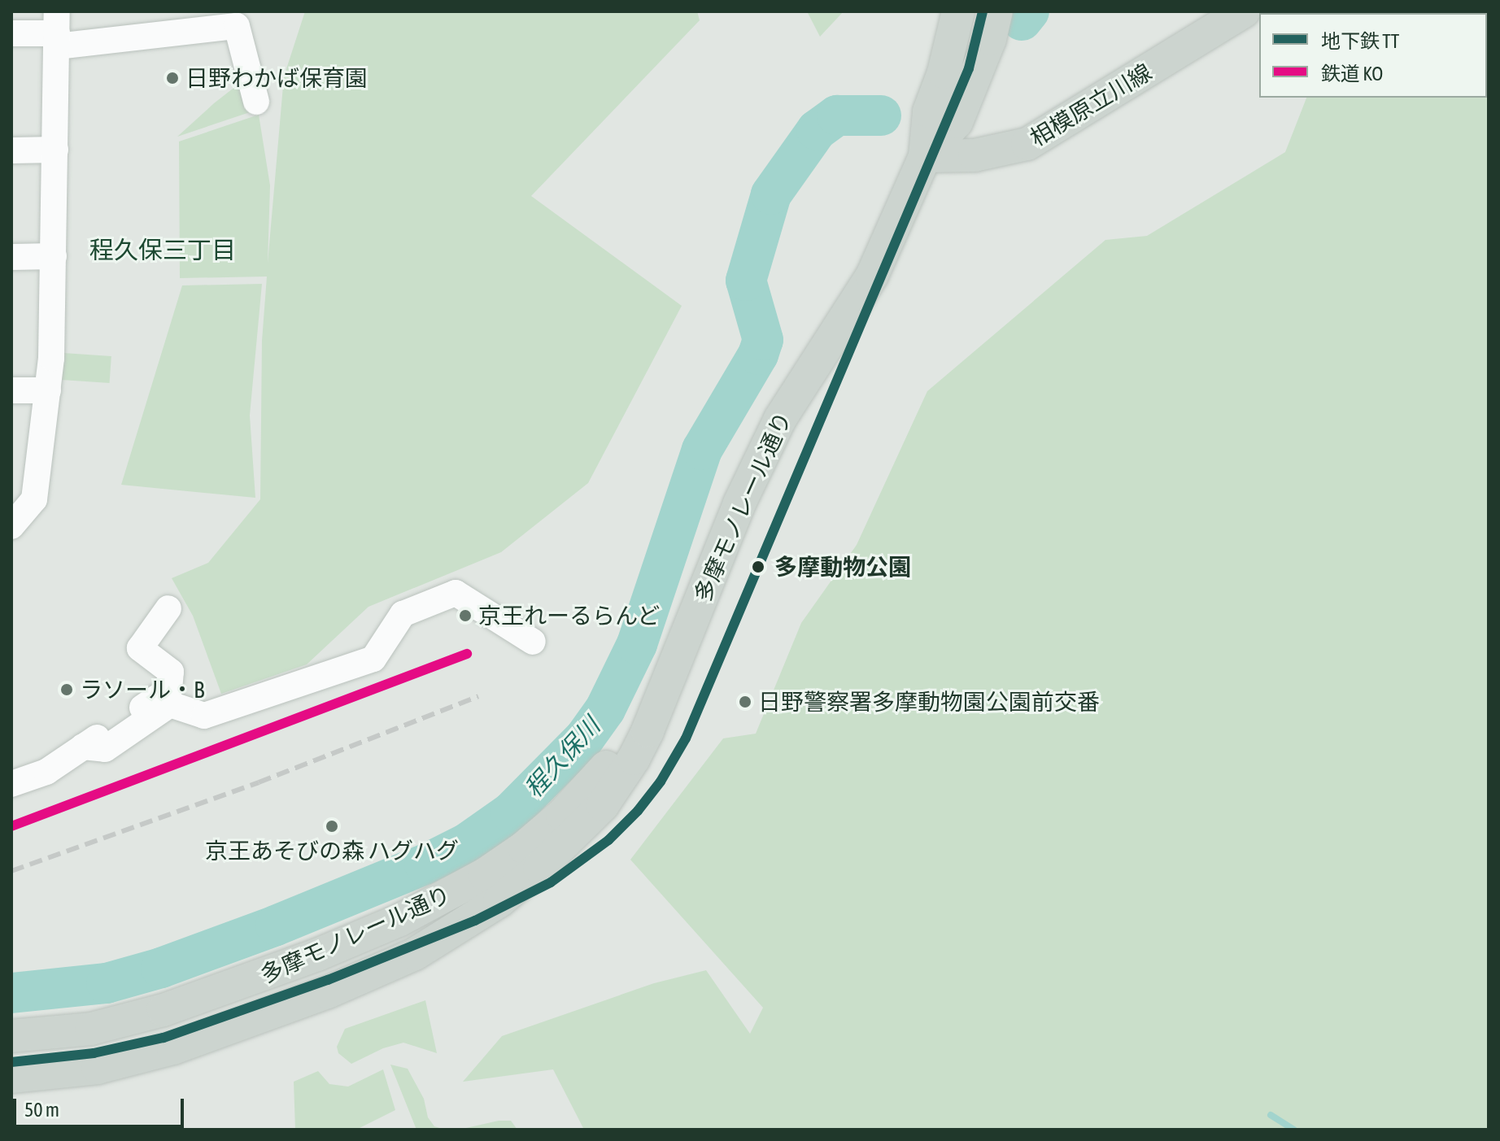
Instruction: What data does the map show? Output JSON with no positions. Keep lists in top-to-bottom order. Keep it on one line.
{"streets":{"main road":["相模原立川線","多摩モノレール通り"]},"crossings":[["相模原立川線","多摩モノレール通り"]],"districts":["程久保三丁目"],"water":["程久保川"],"places":["日野わかば保育園","多摩動物公園","京王れーるらんど","ラソール・B","日野警察署多摩動物園公園前交番","京王あそびの森 ハグハグ"],"lines":["metro line TT","rail line KO"],"legend":["地下鉄 TT","鉄道 KO"],"scale_bar":"50 m"}
